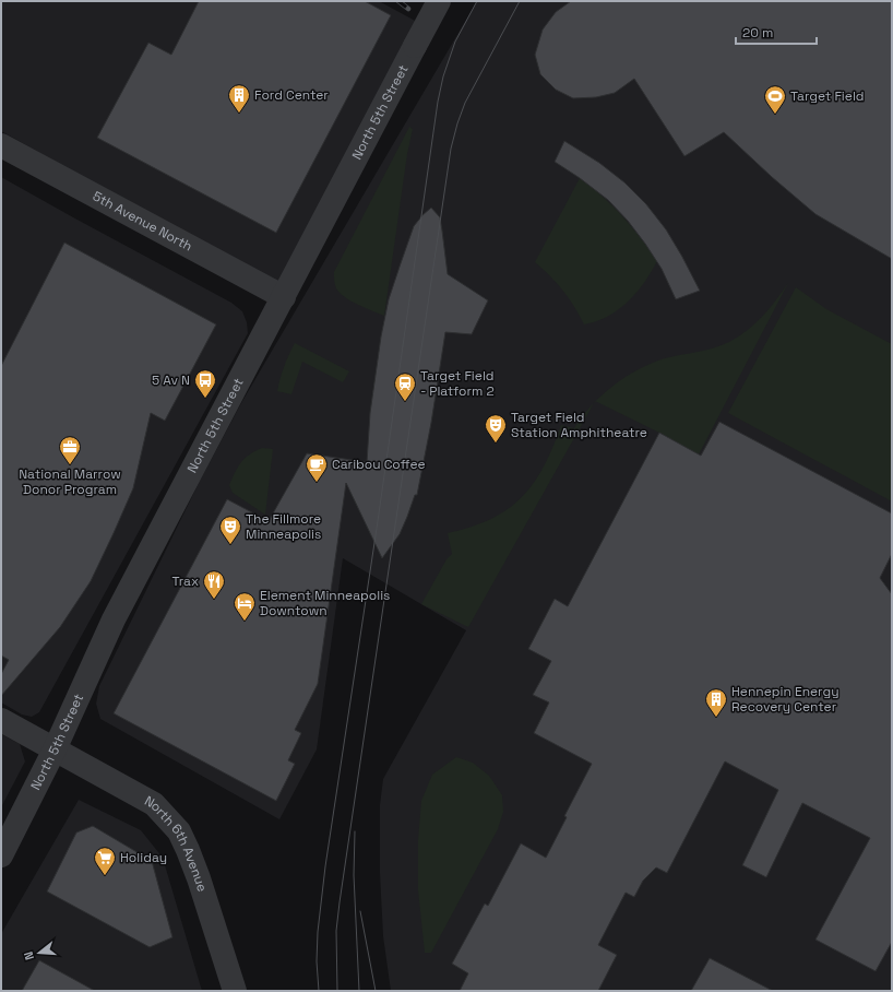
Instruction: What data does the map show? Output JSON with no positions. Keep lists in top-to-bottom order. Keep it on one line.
{"streets":{"street":["North 5th Street","5th Avenue North","North 6th Avenue"]},"crossings":[["North 5th Street","5th Avenue North"],["North 5th Street","North 6th Avenue"]],"places":{"building":["Ford Center","Hennepin Energy Recovery Center"],"sports":["Target Field"],"bus stop":["5 Av N"],"station":["Target Field - Platform 2"],"theatre":["Target Field Station Amphitheatre","The Fillmore Minneapolis"],"office":["National Marrow Donor Program"],"cafe":["Caribou Coffee"],"restaurant":["Trax"],"hotel":["Element Minneapolis Downtown"],"supermarket":["Holiday"]},"scale_bar":"20 m","north":"left"}
